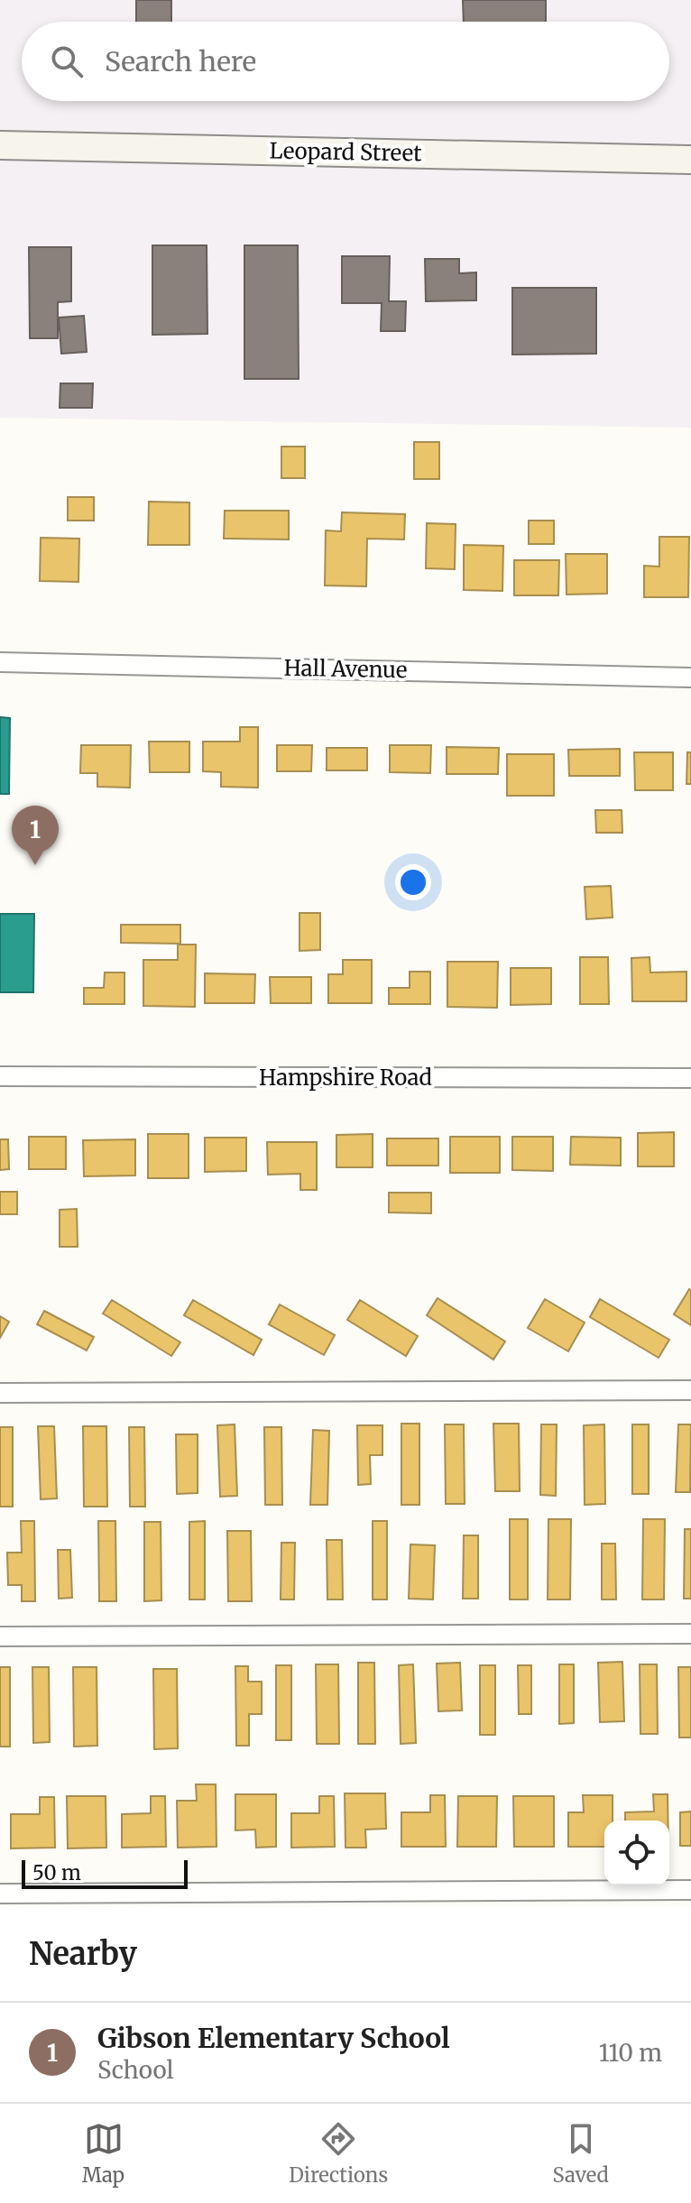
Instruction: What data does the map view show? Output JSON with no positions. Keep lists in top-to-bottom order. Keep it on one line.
{"streets":{"main road":["Leopard Street"],"street":["Hall Avenue","Hampshire Road"]},"scale_bar":"50 m","page":{"search":"Search here","pins":"1","scale":"50 m","heading":"Nearby","list":[{"mark":"1","name":"Gibson Elementary School","note":"School","value":"110 m"}],"nav":["Map","Directions","Saved"]}}
